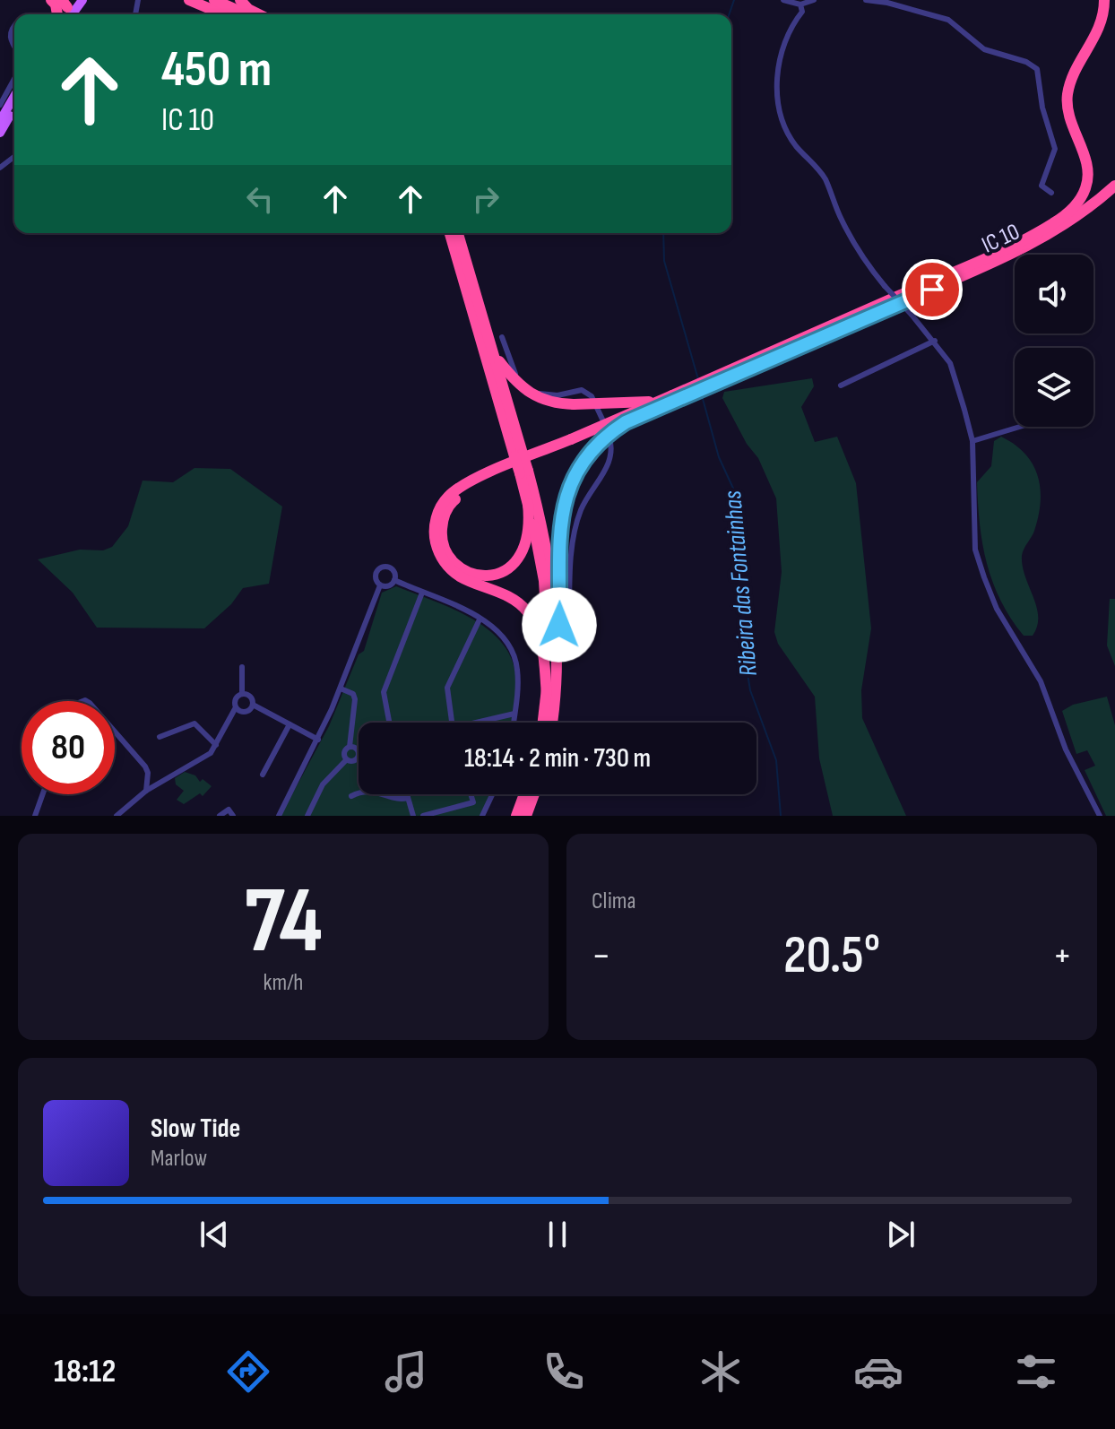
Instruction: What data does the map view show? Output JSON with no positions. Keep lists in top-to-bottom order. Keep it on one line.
{"streets":{"highway":["IC 10"]},"water":["Ribeira das Fontainhas"],"page":{"turn":["450 m","IC 10"],"limit":"80","trip":"18:14 · 2 min · 730 m","tile":[["74","km/h"],"Clima"],"heat":["−","20.5°","+"],"song":["Slow Tide","Marlow"],"tabs":"18:12"}}
